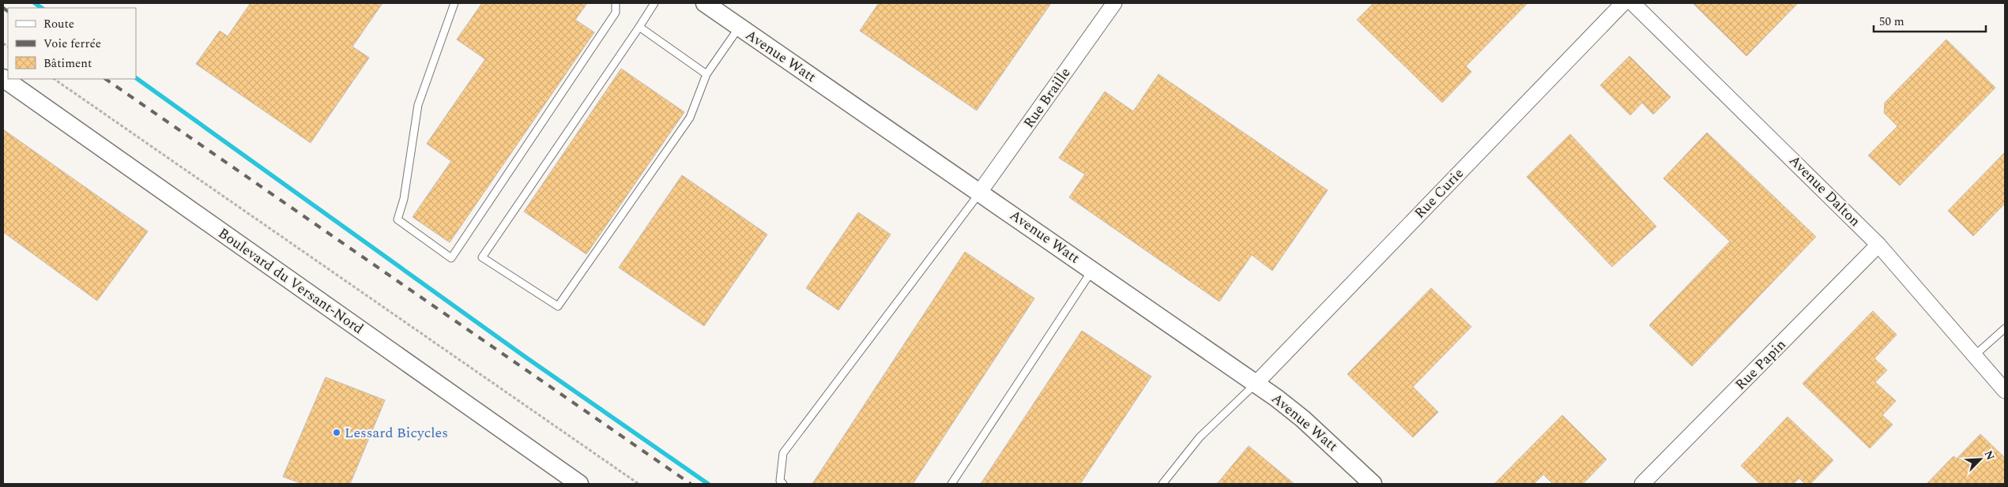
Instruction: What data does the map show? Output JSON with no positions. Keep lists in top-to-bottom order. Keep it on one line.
{"streets":{"street":["Avenue Watt","Rue Braille","Avenue Dalton","Rue Curie","Boulevard du Versant-Nord","Rue Papin"]},"crossings":[["Avenue Watt","Rue Braille"],["Avenue Watt","Rue Curie"],["Avenue Dalton","Rue Papin"]],"places":["Lessard Bicycles"],"legend":["Route","Voie ferrée","Bâtiment"],"scale_bar":"50 m","north":"top right"}
